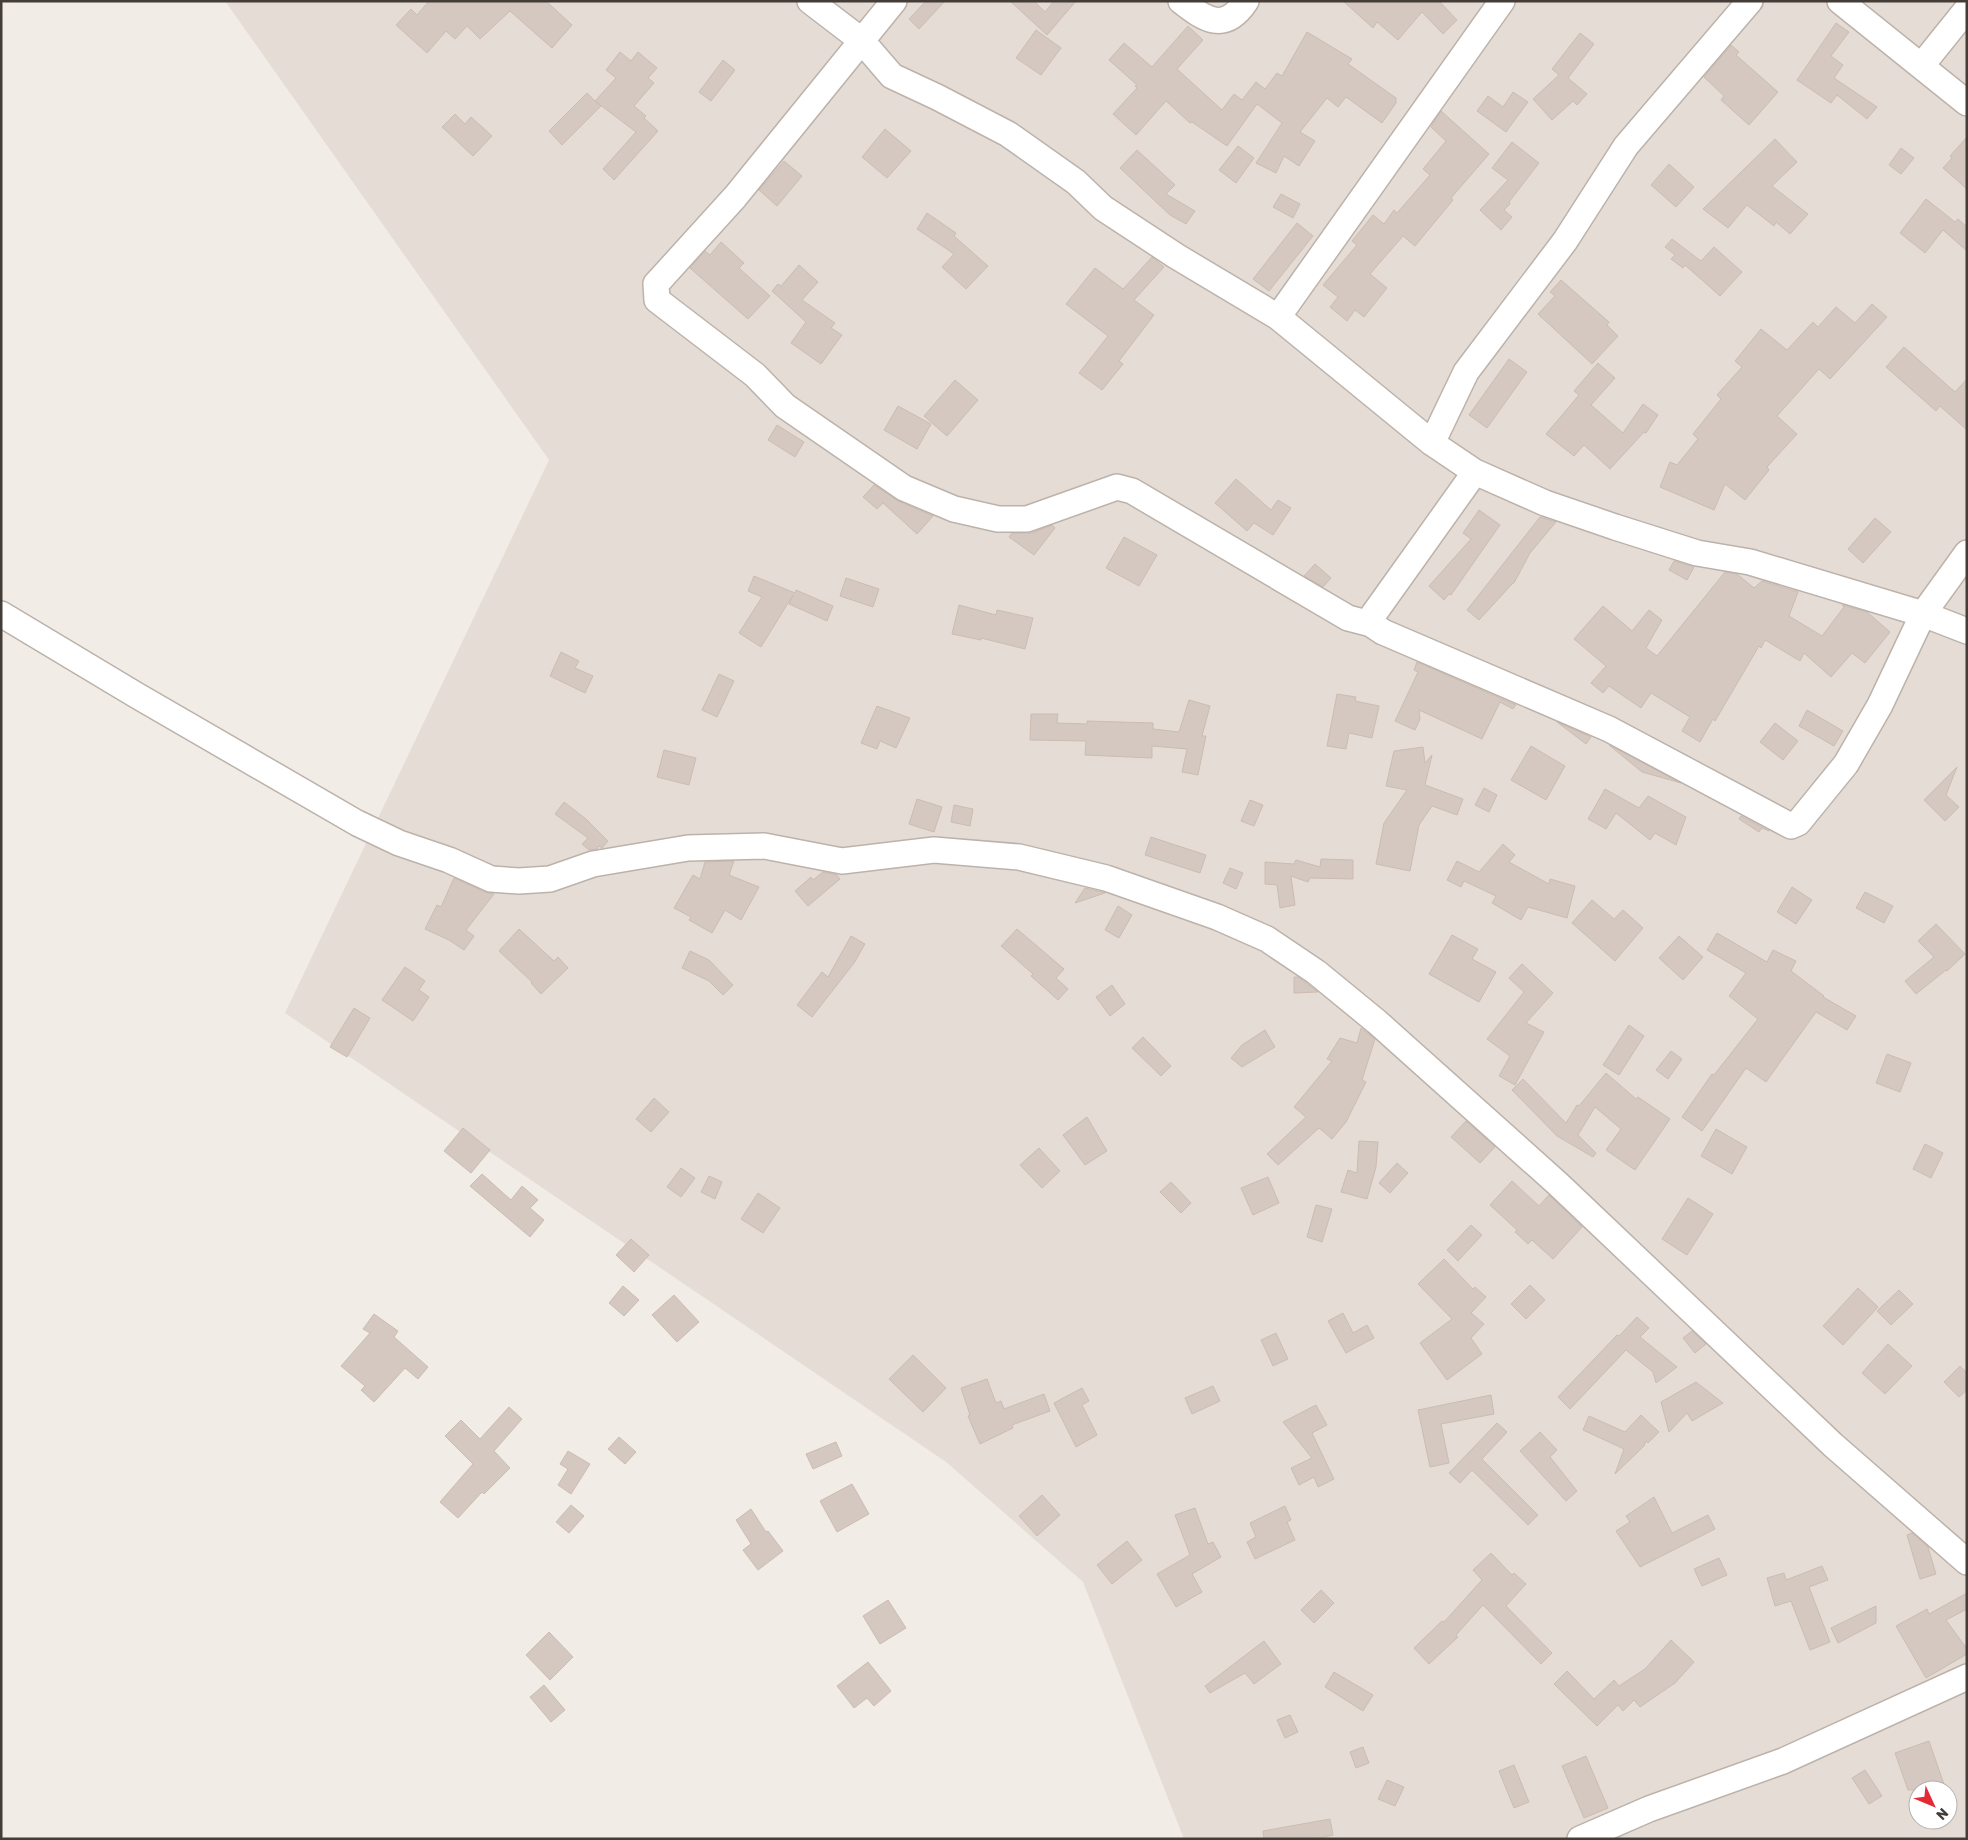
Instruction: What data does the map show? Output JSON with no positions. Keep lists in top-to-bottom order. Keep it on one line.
{"north":"bottom right"}
